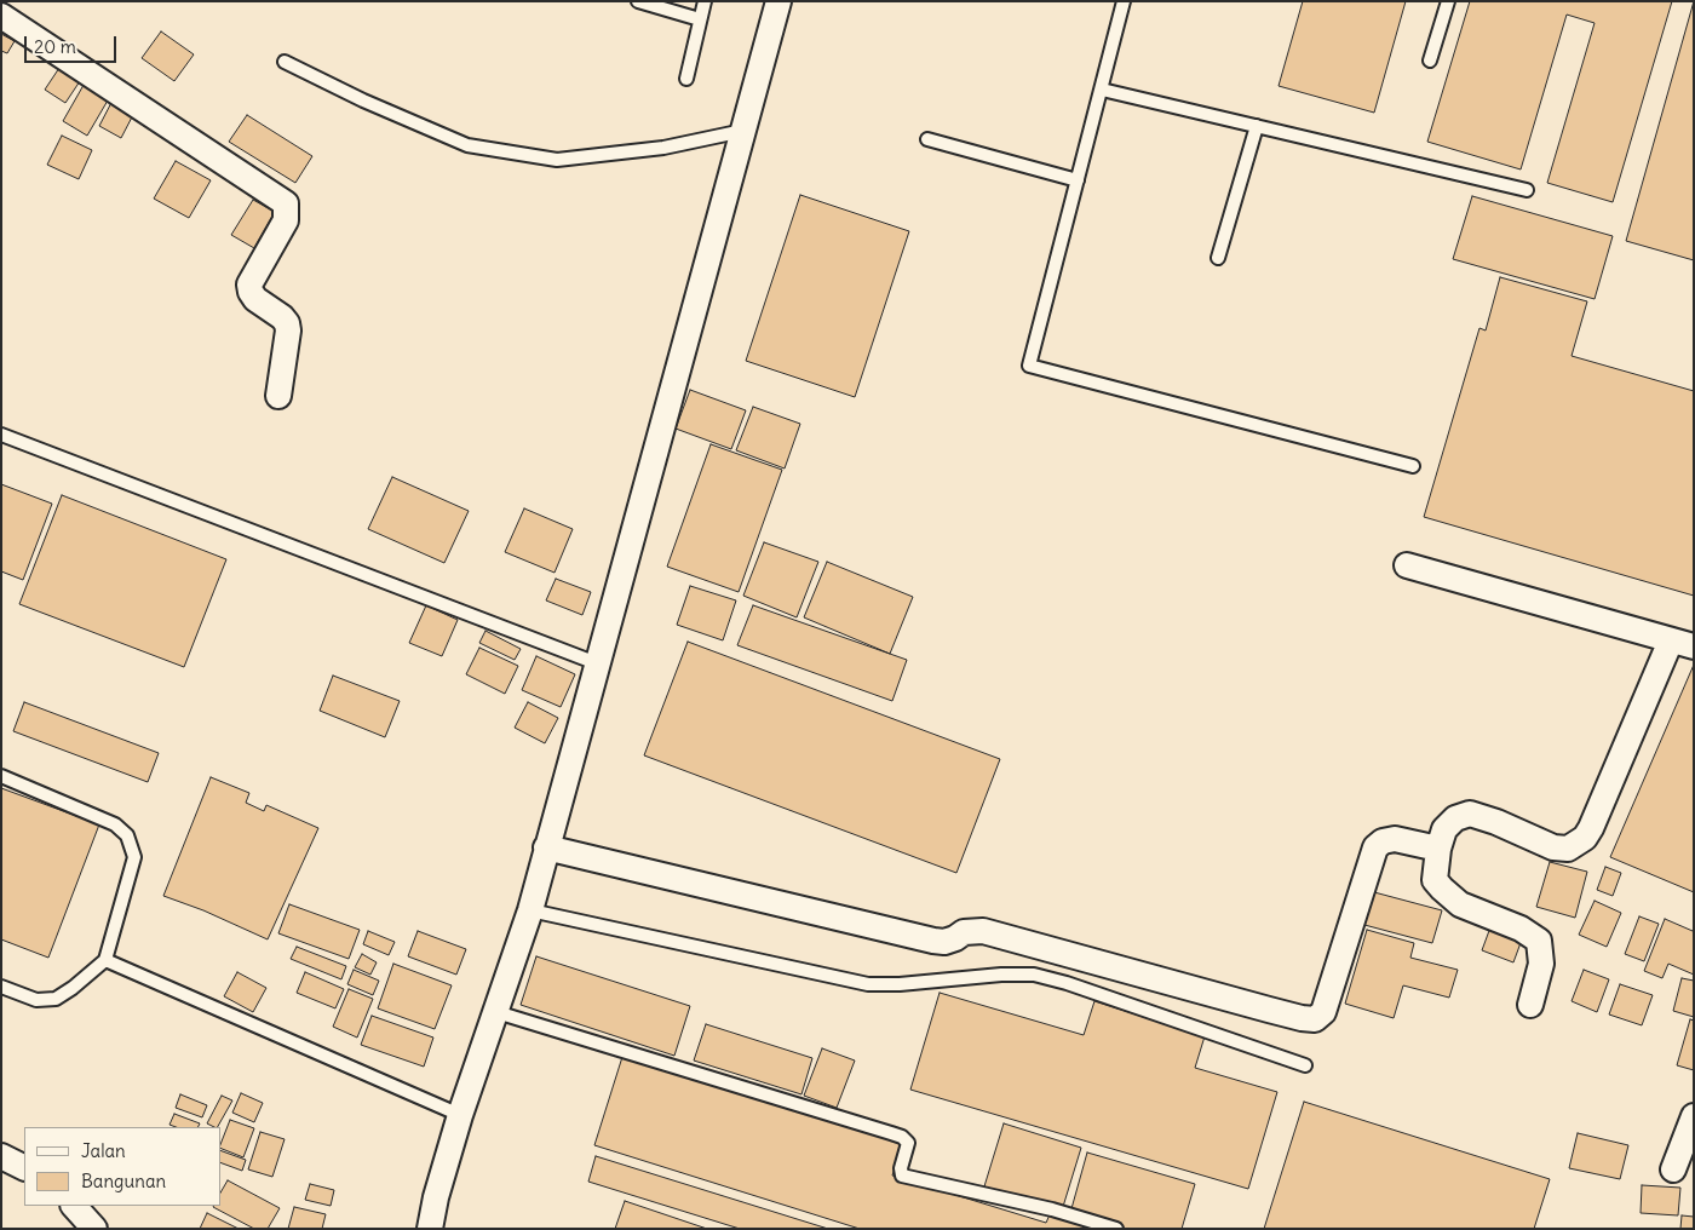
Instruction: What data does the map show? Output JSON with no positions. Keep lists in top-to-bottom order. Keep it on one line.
{"legend":["Jalan","Bangunan"],"scale_bar":"20 m"}
